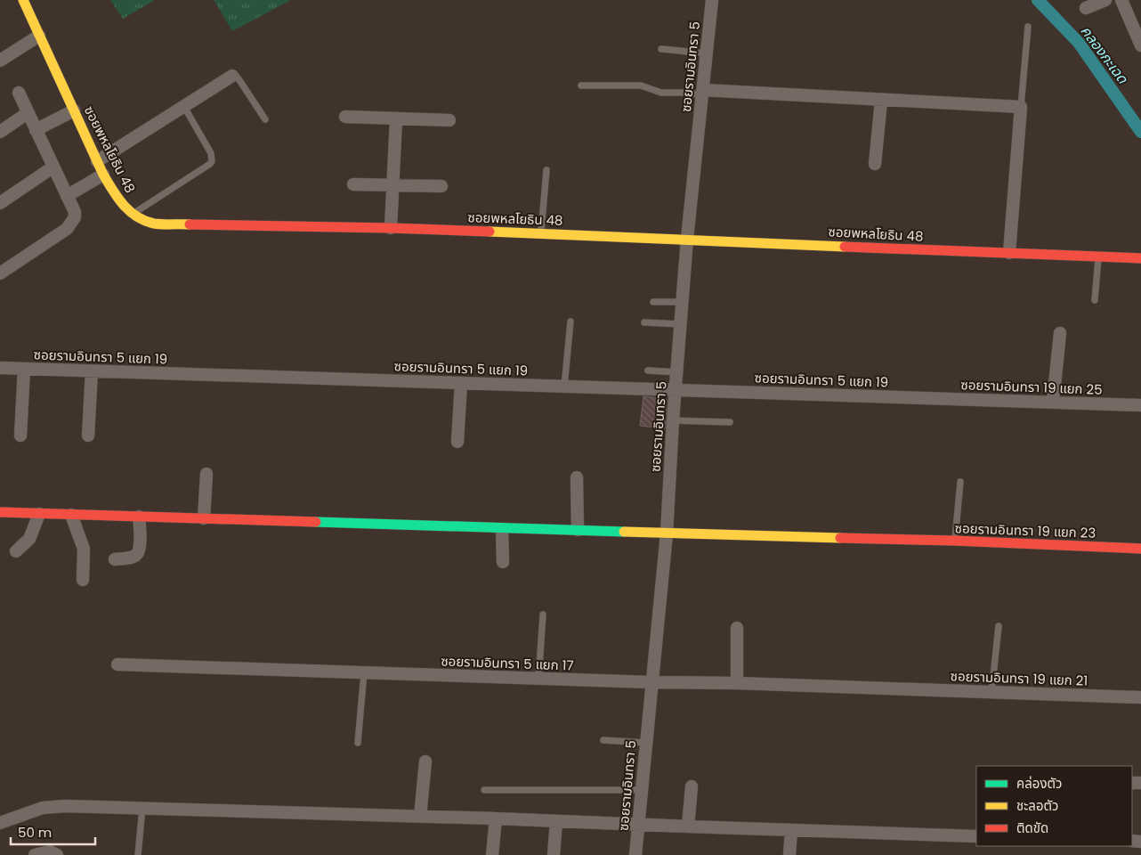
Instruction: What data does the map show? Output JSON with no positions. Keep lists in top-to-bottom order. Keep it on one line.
{"streets":{"street":["ซอยรามอินทรา 5","ซอยพหลโยธิน 48","ซอยรามอินทรา 5 แยก 19","ซอยรามอินทรา 19 แยก 25","ซอยรามอินทรา 19 แยก 23","ซอยรามอินทรา 5 แยก 17","ซอยรามอินทรา 19 แยก 21"]},"crossings":[["ซอยรามอินทรา 5","ซอยพหลโยธิน 48"],["ซอยรามอินทรา 5","ซอยรามอินทรา 5 แยก 19"],["ซอยรามอินทรา 5","ซอยรามอินทรา 19 แยก 23"],["ซอยรามอินทรา 5","ซอยรามอินทรา 5 แยก 17"],["ซอยรามอินทรา 5 แยก 19","ซอยรามอินทรา 19 แยก 25"],["ซอยรามอินทรา 5 แยก 17","ซอยรามอินทรา 19 แยก 21"]],"water":["คลองกะเฉด"],"legend":["คล่องตัว","ชะลอตัว","ติดขัด"],"scale_bar":"50 m"}
